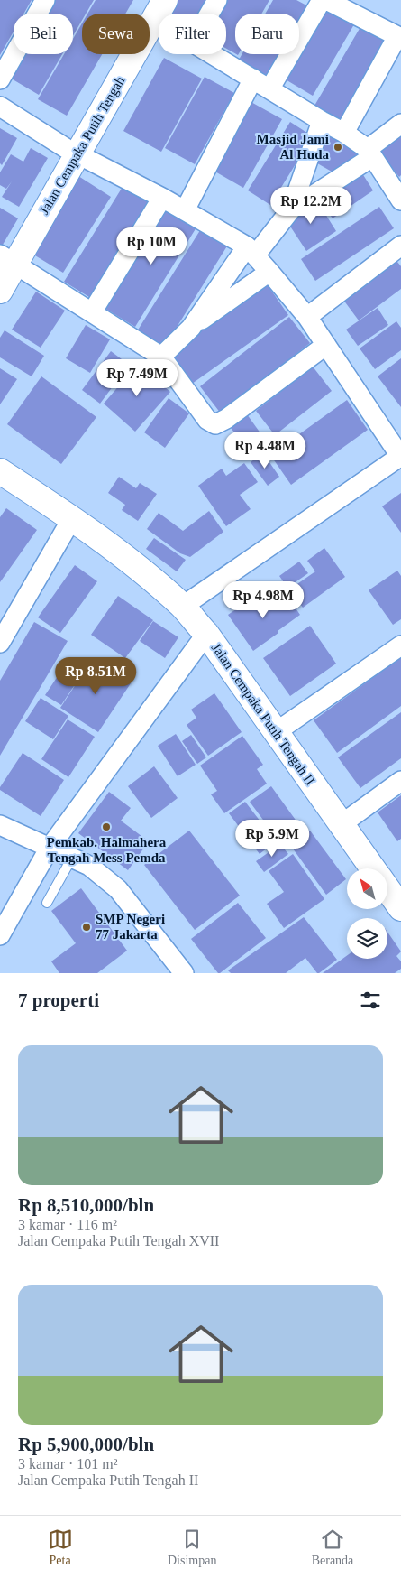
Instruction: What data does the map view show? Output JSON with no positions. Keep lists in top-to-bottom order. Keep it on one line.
{"streets":{"street":["Jalan Cempaka Putih Tengah","Jalan Cempaka Putih Tengah II"]},"places":["Masjid Jami Al Huda","Pemkab. Halmahera Tengah Mess Pemda","SMP Negeri 77 Jakarta"],"north":"top left","page":{"chip":["Beli","Sewa","Filter","Baru"],"price":["Rp 12.2M","Rp 10M","Rp 7.49M","Rp 4.48M","Rp 4.98M","Rp 8.51M","Rp 5.9M"],"heading":"7 properti","list":[{"name":"Rp 8,510,000/bln","note":"3 kamar · 116 m² · Jalan Cempaka Putih Tengah XVII"},{"name":"Rp 5,900,000/bln","note":"3 kamar · 101 m² · Jalan Cempaka Putih Tengah II"}],"tabs":["Peta","Disimpan","Beranda"]}}
